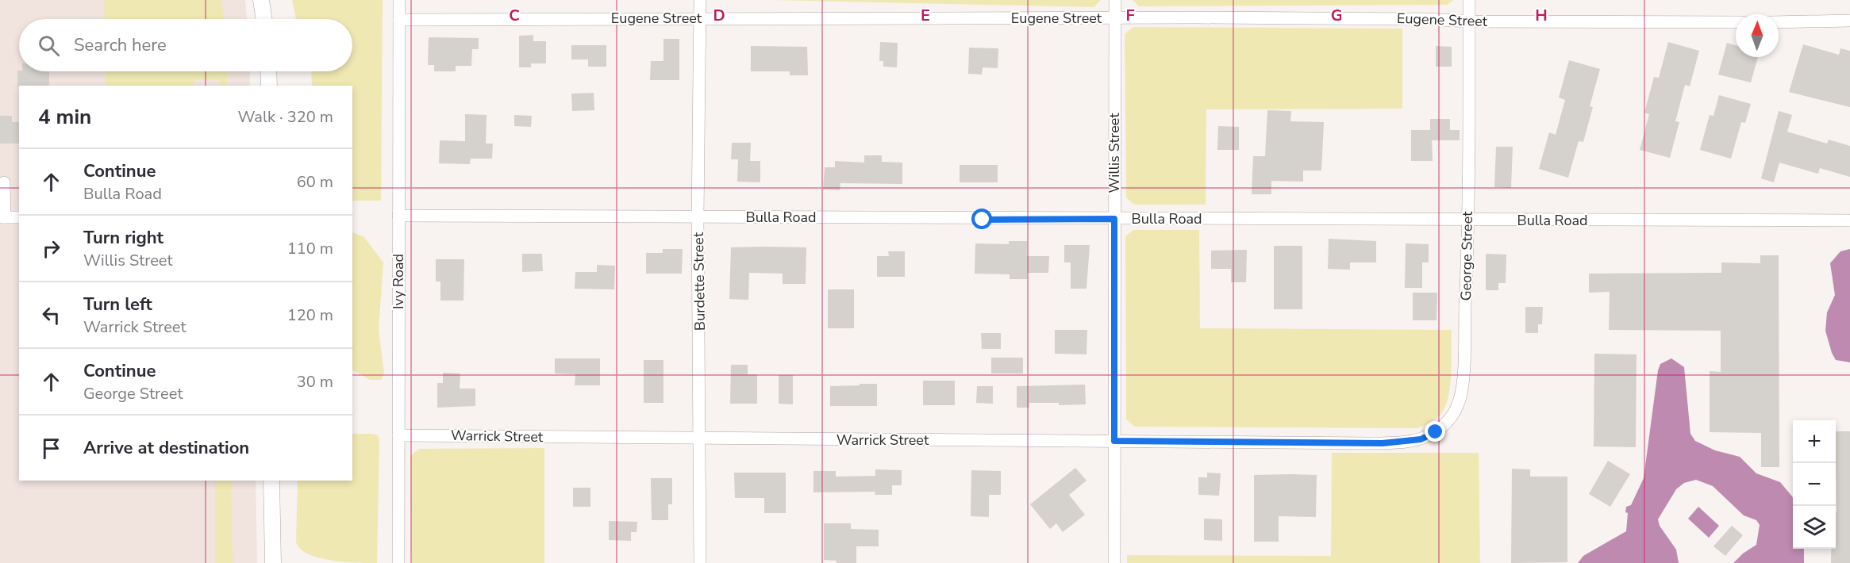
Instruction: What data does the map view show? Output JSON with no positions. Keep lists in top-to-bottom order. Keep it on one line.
{"streets":{"street":["Eugene Street","Willis Street","Bulla Road","George Street","Ivy Road","Burdette Street","Warrick Street"]},"crossings":[["Eugene Street","Willis Street"],["Eugene Street","George Street"],["Eugene Street","Ivy Road"],["Eugene Street","Burdette Street"],["Willis Street","Bulla Road"],["Willis Street","Warrick Street"],["Bulla Road","George Street"],["Bulla Road","Ivy Road"],["Bulla Road","Burdette Street"],["George Street","Warrick Street"],["Ivy Road","Warrick Street"],["Burdette Street","Warrick Street"]],"north":"top","page":{"search":"Search here","heading":["4 min","Walk · 320 m"],"list":[["Continue","Bulla Road","60 m"],["Turn right","Willis Street","110 m"],["Turn left","Warrick Street","120 m"],["Continue","George Street","30 m"],"Arrive at destination"],"map_buttons":["+","−"]},"grid":{"columns":["C","D","E","F","G","H"]}}
